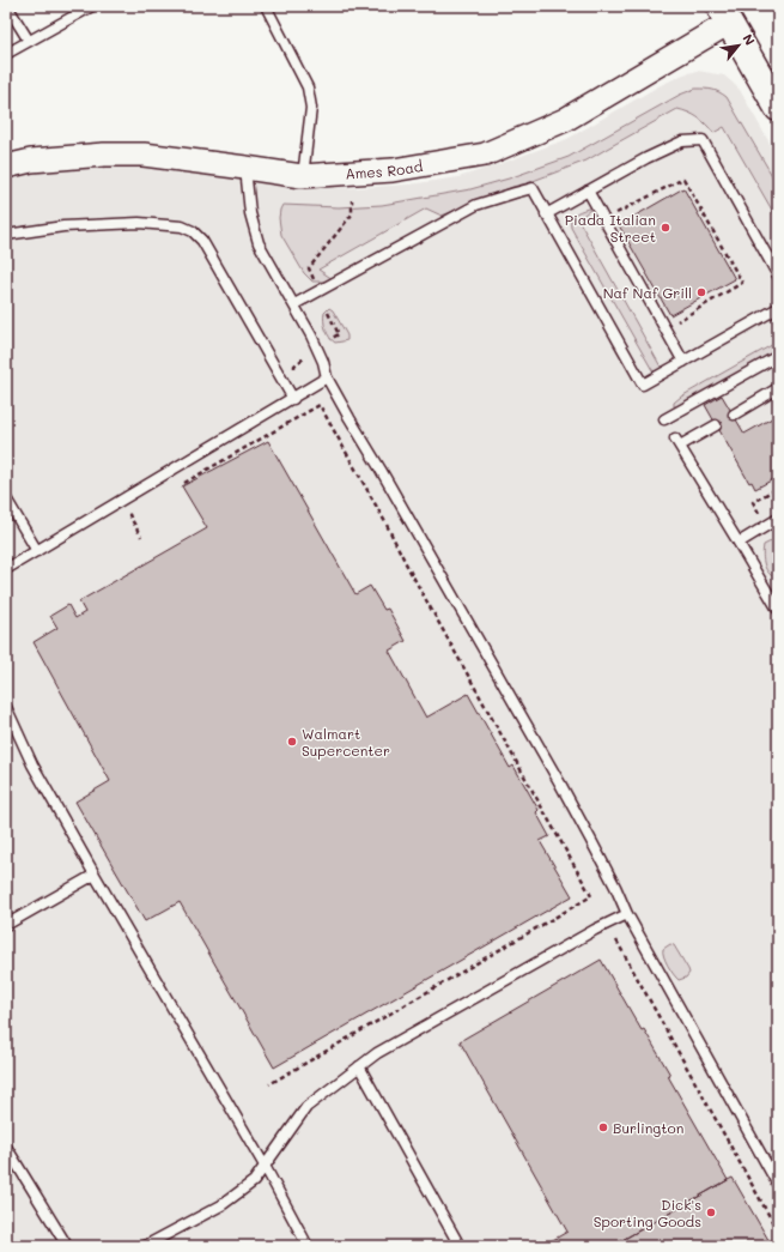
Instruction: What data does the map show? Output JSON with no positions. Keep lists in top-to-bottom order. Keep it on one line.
{"streets":{"street":["Ames Road"]},"places":["Piada Italian Street","Naf Naf Grill","Walmart Supercenter","Burlington","Dick's Sporting Goods"],"north":"top right"}
